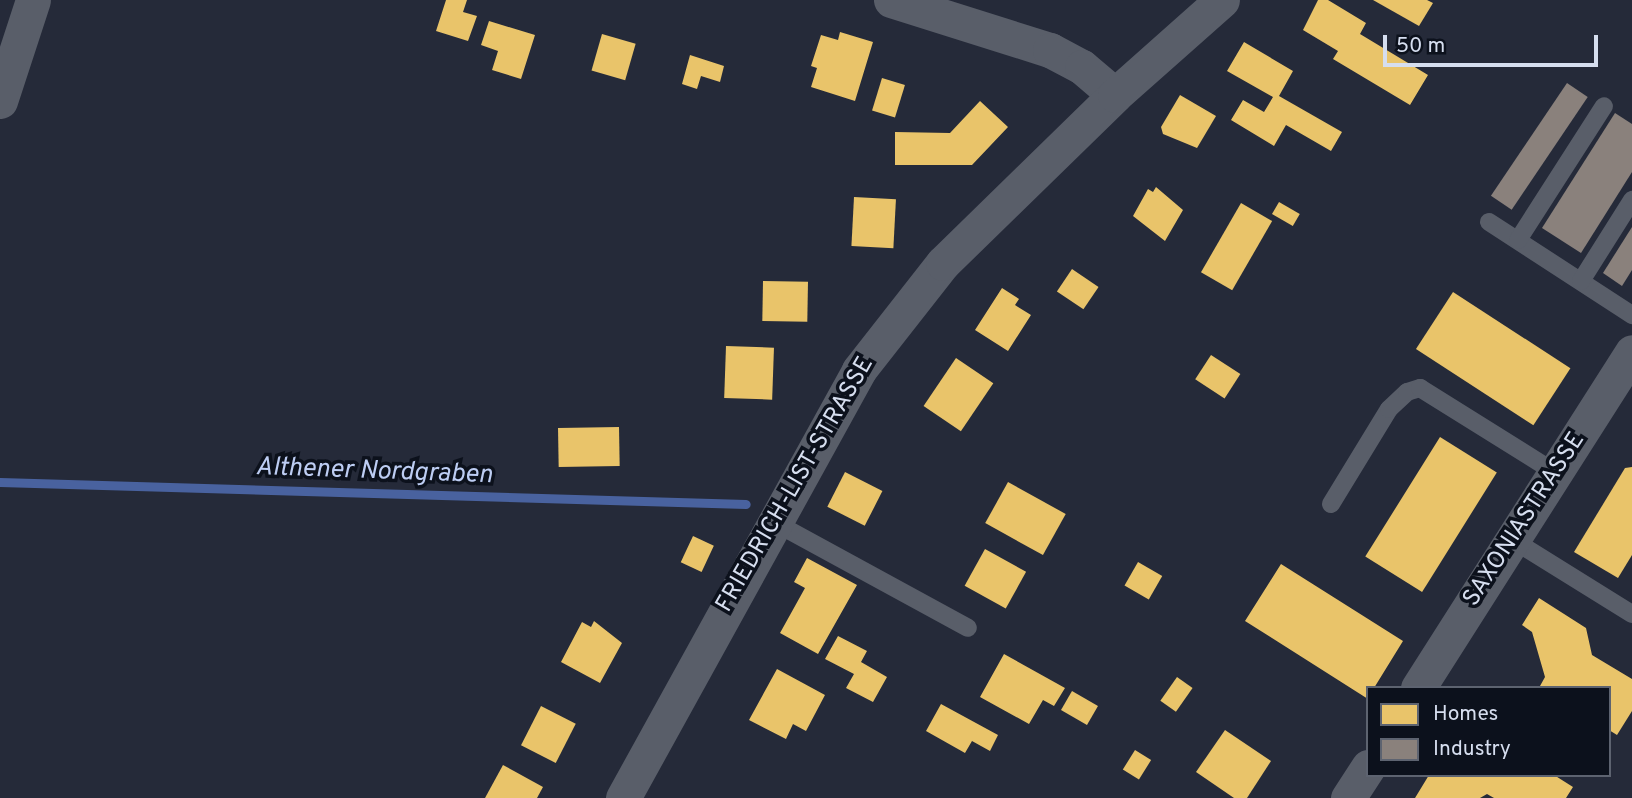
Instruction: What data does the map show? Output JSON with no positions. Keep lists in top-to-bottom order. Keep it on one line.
{"streets":{"street":["FRIEDRICH-LIST-STRASSE","SAXONIASTRASSE"]},"water":["Althener Nordgraben"],"legend":["Homes","Industry"],"scale_bar":"50 m"}
